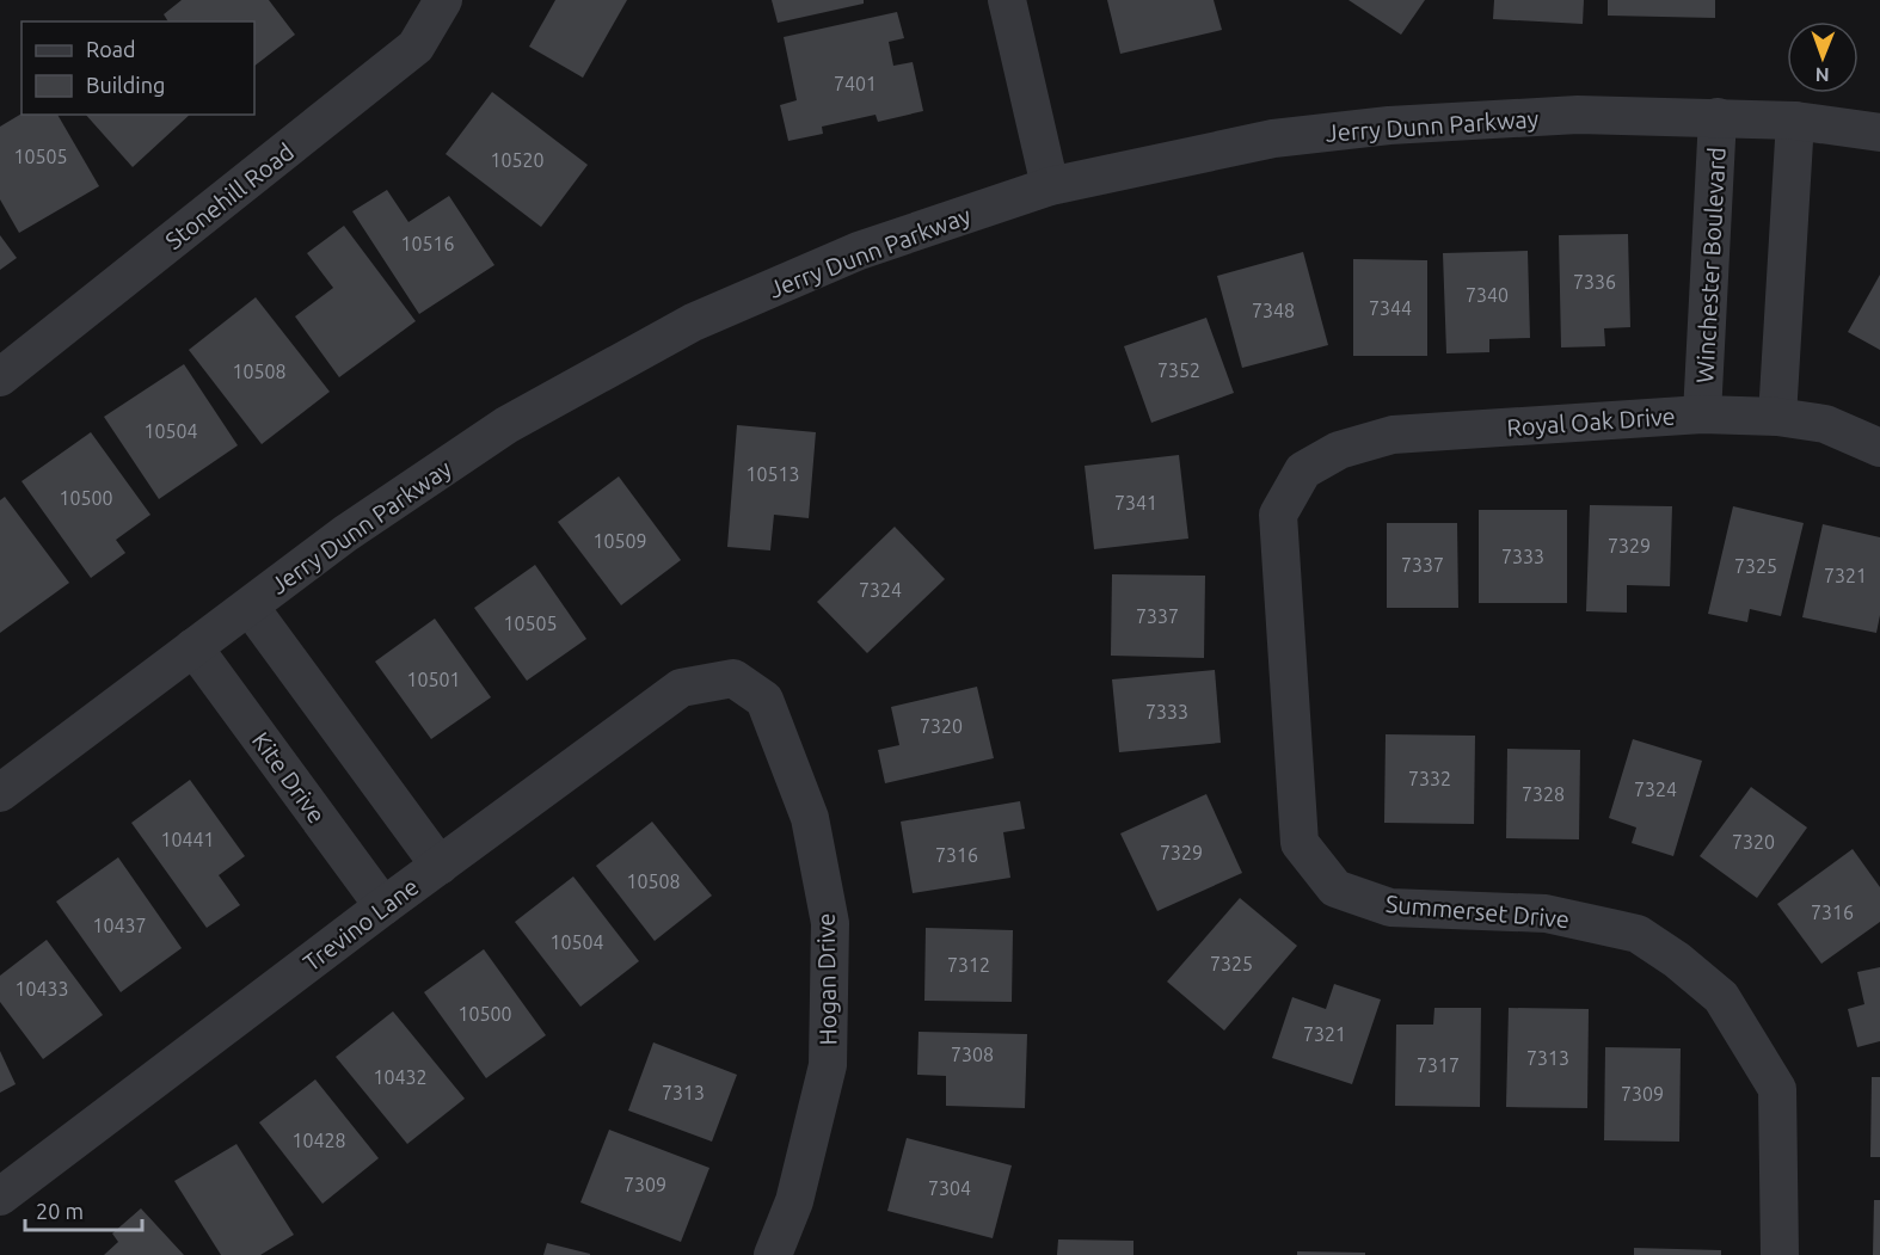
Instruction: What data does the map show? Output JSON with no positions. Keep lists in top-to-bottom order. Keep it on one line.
{"streets":{"street":["Jerry Dunn Parkway","Stonehill Road","Winchester Boulevard","Royal Oak Drive","Kite Drive","Summerset Drive","Trevino Lane","Hogan Drive"]},"crossings":[["Jerry Dunn Parkway","Winchester Boulevard"],["Jerry Dunn Parkway","Kite Drive"],["Winchester Boulevard","Royal Oak Drive"],["Royal Oak Drive","Summerset Drive"],["Kite Drive","Trevino Lane"],["Trevino Lane","Hogan Drive"]],"house_numbers":["7401","10505","10520","10516","7336","7340","7344","7348","7352","10508","10504","10513","10500","7341","10509","7329","7333","7337","7325","7321","7324","7337","10505","10501","7333","7320","7332","7324","7328","10441","7320","7329","7316","10508","7316","10437","10504","7325","7312","10433","10500","7321","7308","7313","7317","10432","7313","7309","10428","7309","7304"],"legend":["Road","Building"],"scale_bar":"20 m","north":"bottom"}
